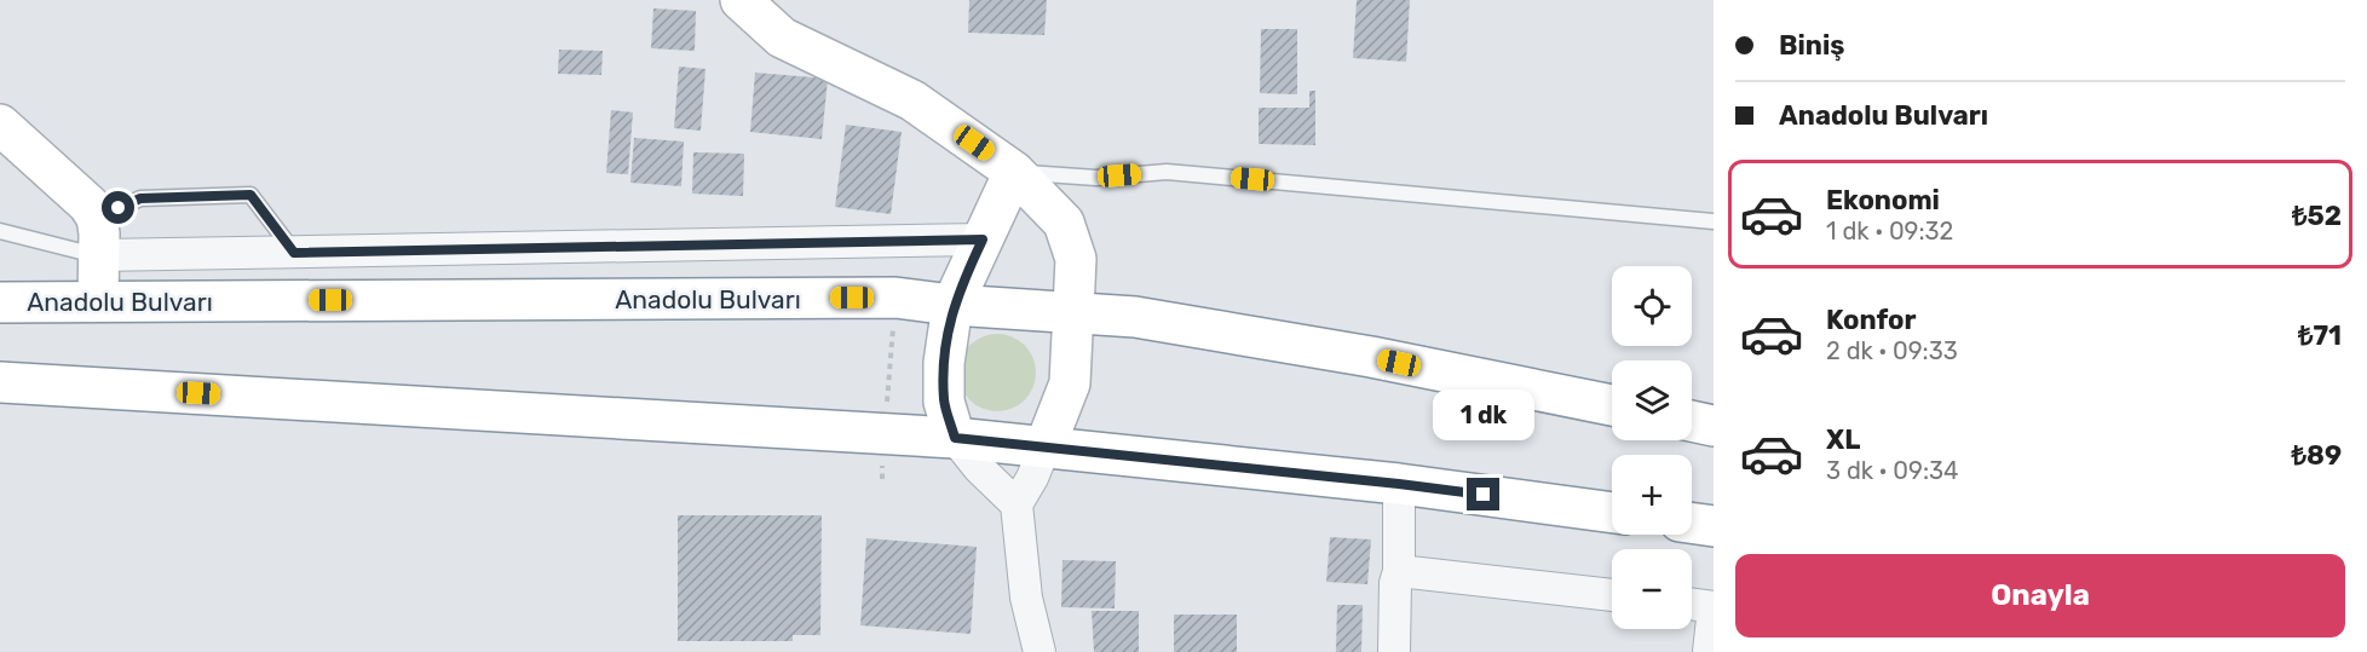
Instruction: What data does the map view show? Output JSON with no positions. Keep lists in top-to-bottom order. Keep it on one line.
{"streets":{"main road":["Anadolu Bulvarı"]},"page":{"banner":["Biniş","Anadolu Bulvarı"],"list":[{"name":"Ekonomi","note":"1 dk · 09:32","value":"₺52"},{"name":"Konfor","note":"2 dk · 09:33","value":"₺71"},{"name":"XL","note":"3 dk · 09:34","value":"₺89"}],"map_buttons":["+","−"],"bubble":"1 dk","buttons":"Onayla"}}
